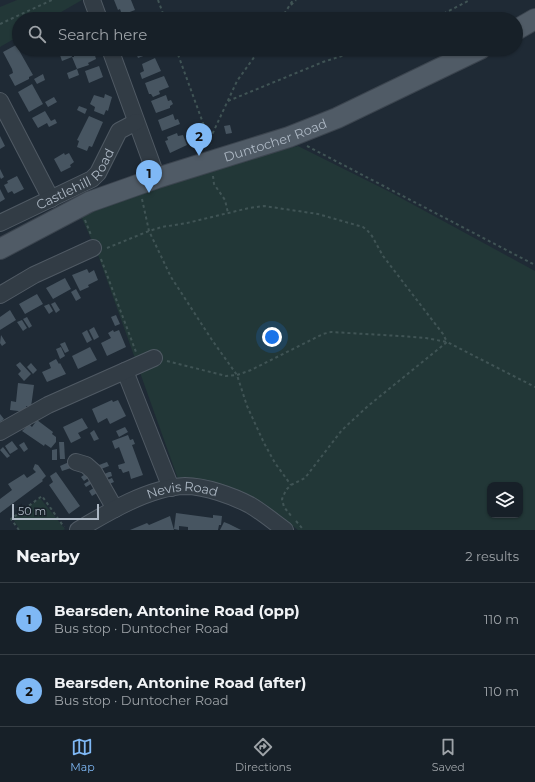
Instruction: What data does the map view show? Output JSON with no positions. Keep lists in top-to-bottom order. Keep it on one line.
{"streets":{"main road":["Duntocher Road"],"street":["Castlehill Road","Nevis Road"]},"scale_bar":"50 m","page":{"search":"Search here","pins":["2","1"],"scale":"50 m","heading":["Nearby","2 results"],"list":[{"mark":"1","name":"Bearsden, Antonine Road (opp)","note":"Bus stop · Duntocher Road","value":"110 m"},{"mark":"2","name":"Bearsden, Antonine Road (after)","note":"Bus stop · Duntocher Road","value":"110 m"}],"nav":["Map","Directions","Saved"]}}
